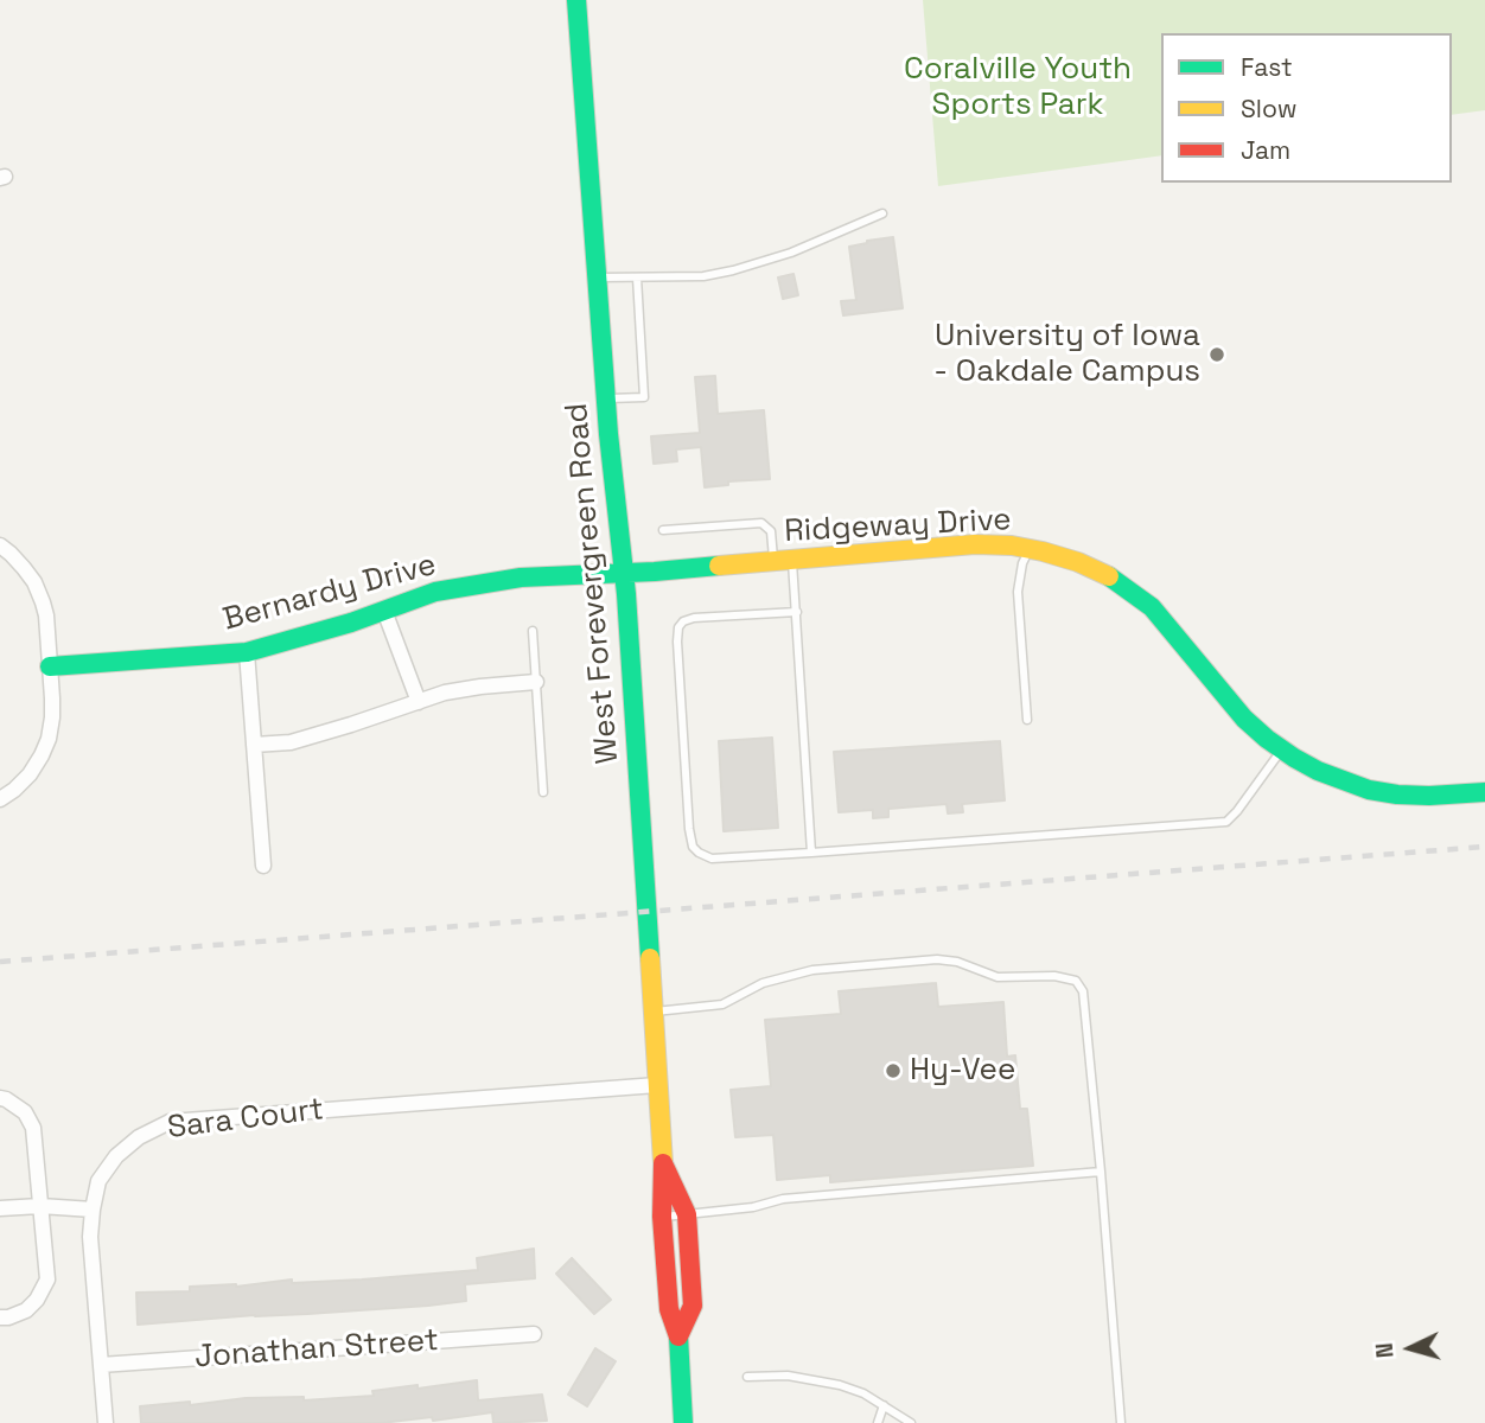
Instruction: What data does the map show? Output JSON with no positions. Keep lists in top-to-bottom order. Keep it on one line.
{"streets":{"street":["Ridgeway Drive","West Forevergreen Road","Bernardy Drive","Sara Court","Jonathan Street"]},"crossings":[["Ridgeway Drive","West Forevergreen Road"],["Ridgeway Drive","Bernardy Drive"],["West Forevergreen Road","Bernardy Drive"],["West Forevergreen Road","Sara Court"],["Sara Court","Jonathan Street"]],"parks":["Coralville Youth Sports Park"],"places":["University of Iowa - Oakdale Campus","Hy-Vee"],"legend":["Fast","Slow","Jam"],"north":"left"}
